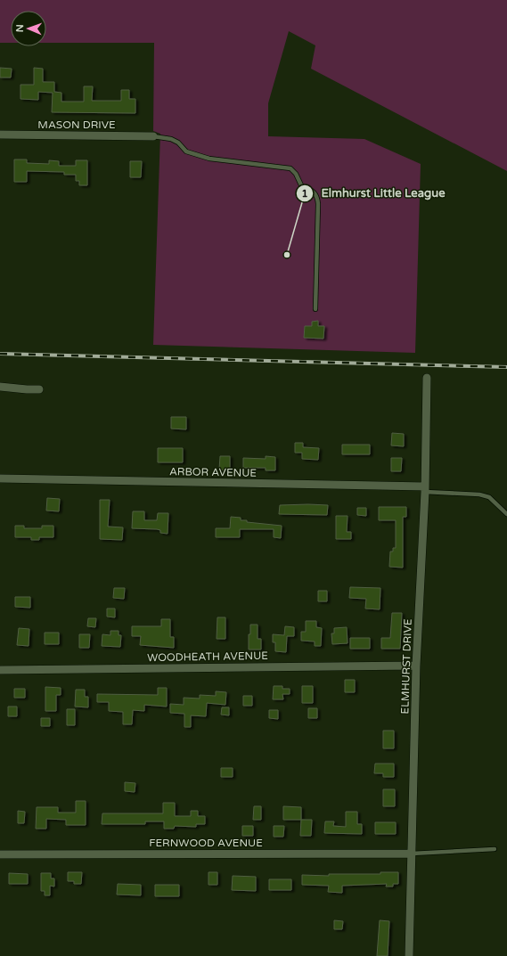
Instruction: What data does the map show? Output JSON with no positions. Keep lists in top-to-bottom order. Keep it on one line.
{"streets":{"street":["MASON DRIVE","ARBOR AVENUE","WOODHEATH AVENUE","ELMHURST DRIVE","FERNWOOD AVENUE"]},"crossings":[["ARBOR AVENUE","ELMHURST DRIVE"],["WOODHEATH AVENUE","ELMHURST DRIVE"],["ELMHURST DRIVE","FERNWOOD AVENUE"]],"places":["Elmhurst Little League"],"north":"left"}
